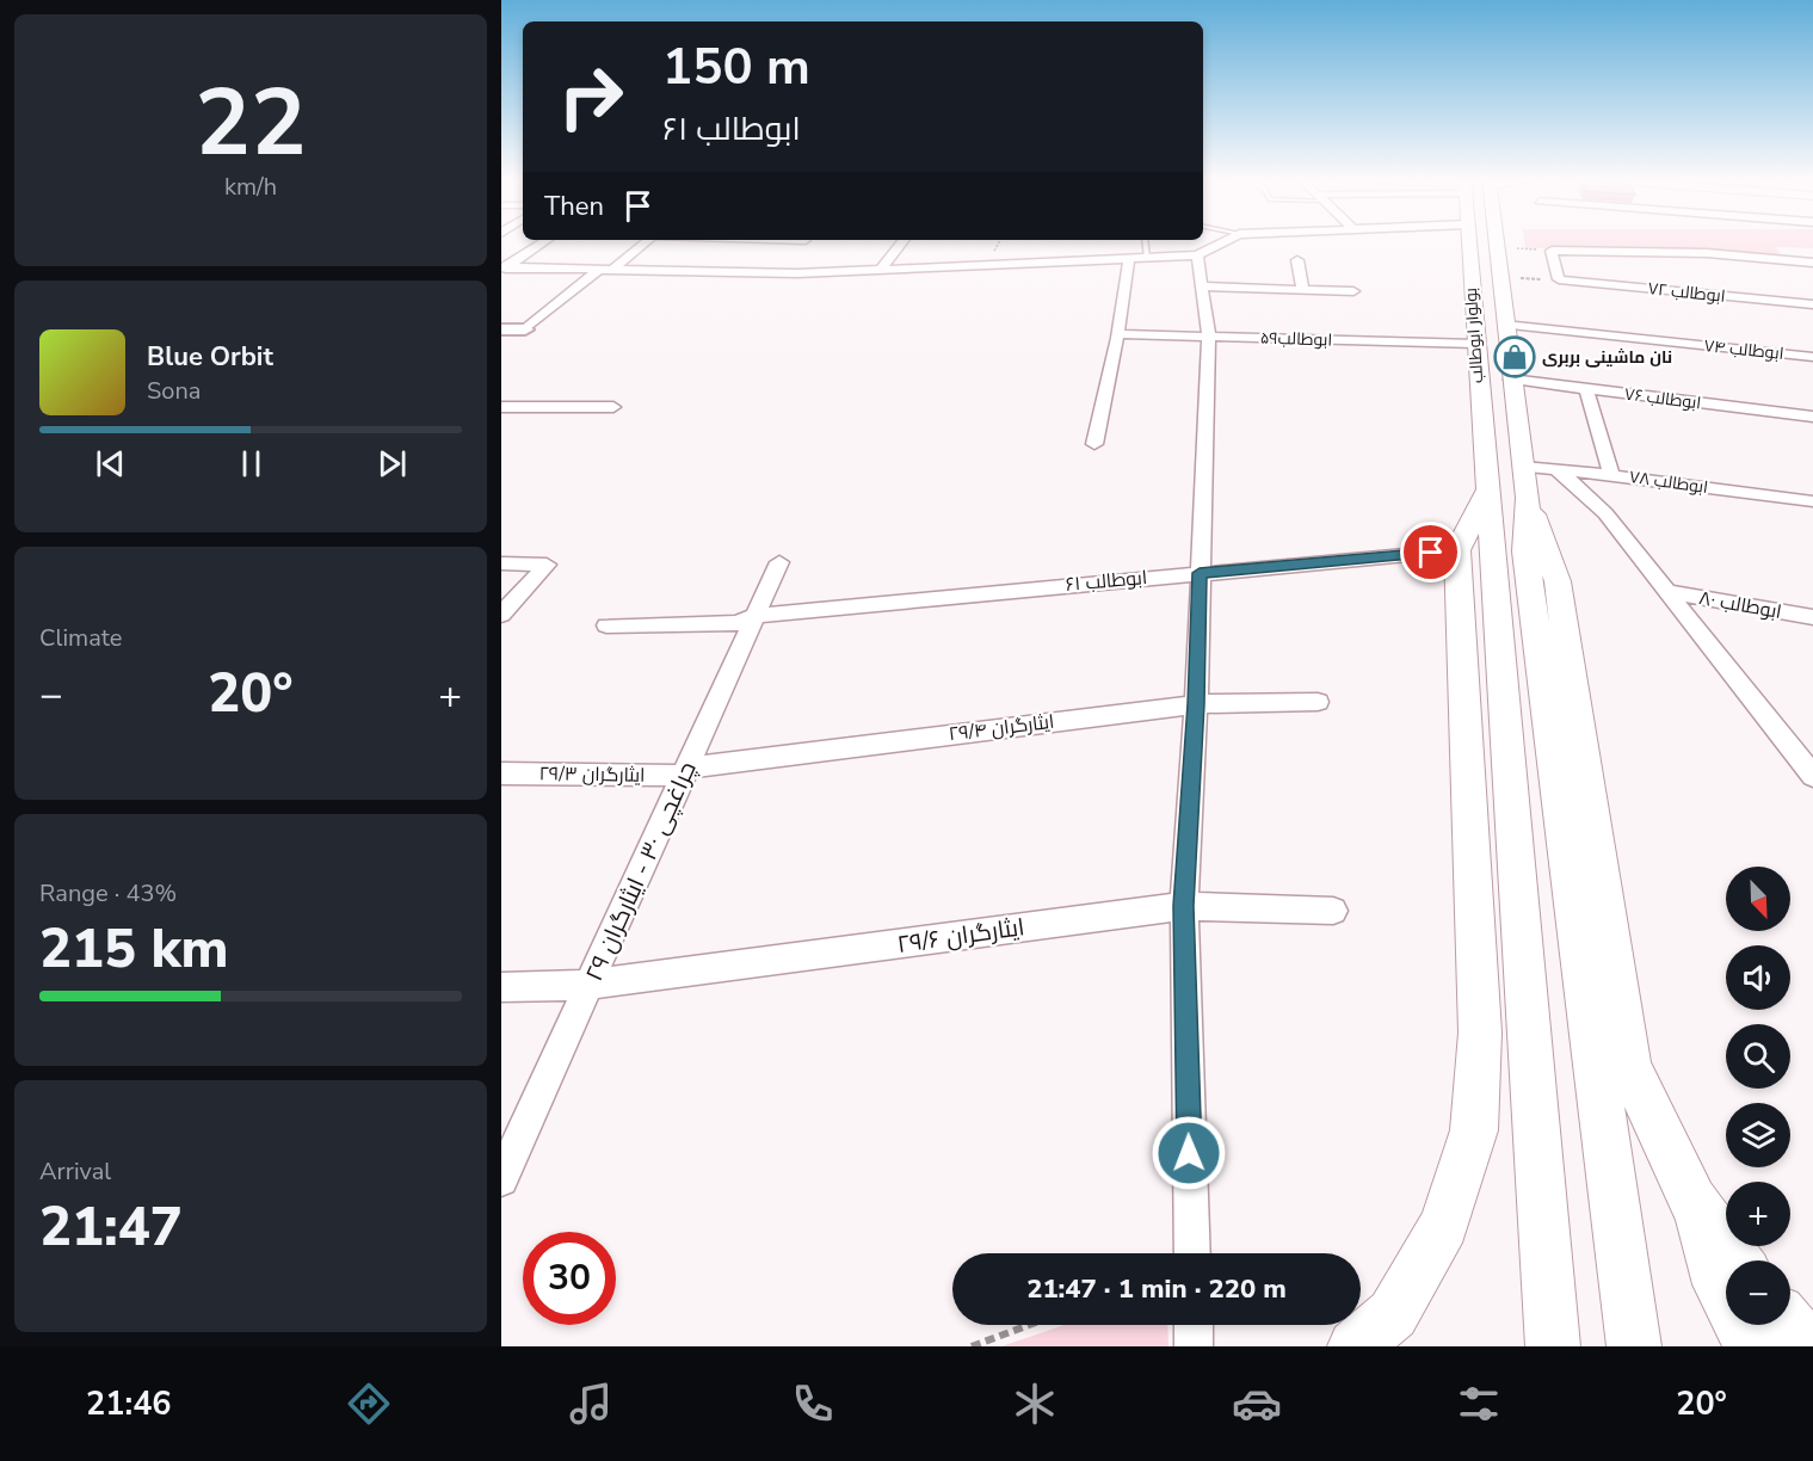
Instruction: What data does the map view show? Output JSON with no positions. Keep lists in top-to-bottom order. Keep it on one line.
{"streets":{"main road":["بولوار ابوطالب"],"street":["ابوطالب ۷۲","ابوطالب۵۹","ابوطالب ۷۴","ابوطالب ۷۶","ابوطالب ۷۸","ابوطالب ۶۱","ابوطالب ۸۰","ایثارگران ۲۹/۴","ایثارگران ۲۹/۳","چراغچی ۳۰ - ایثارگران ۲۹","ایثارگران ۲۹/۶"]},"crossings":[["بولوار ابوطالب","ابوطالب۵۹"],["بولوار ابوطالب","ابوطالب ۷۴"],["بولوار ابوطالب","ابوطالب ۷۶"],["بولوار ابوطالب","ابوطالب ۷۸"],["ابوطالب ۶۱","چراغچی ۳۰ - ایثارگران ۲۹"],["ایثارگران ۲۹/۴","ایثارگران ۲۹/۳"],["ایثارگران ۲۹/۴","چراغچی ۳۰ - ایثارگران ۲۹"],["ایثارگران ۲۹/۳","چراغچی ۳۰ - ایثارگران ۲۹"],["چراغچی ۳۰ - ایثارگران ۲۹","ایثارگران ۲۹/۶"]],"places":{"shop":["نان ماشینی بربری"]},"north":"bottom right","page":{"tile":[["22","km/h"],"Climate",["Range · 43%","215 km"],["Arrival","21:47"]],"turn":["150 m","ابوطالب ۶۱"],"then":"Then","song":["Blue Orbit","Sona"],"heat":["−","20°","+"],"map_buttons":["+","−"],"limit":"30","trip":"21:47 · 1 min · 220 m","tabs":["21:46","20°"]}}
